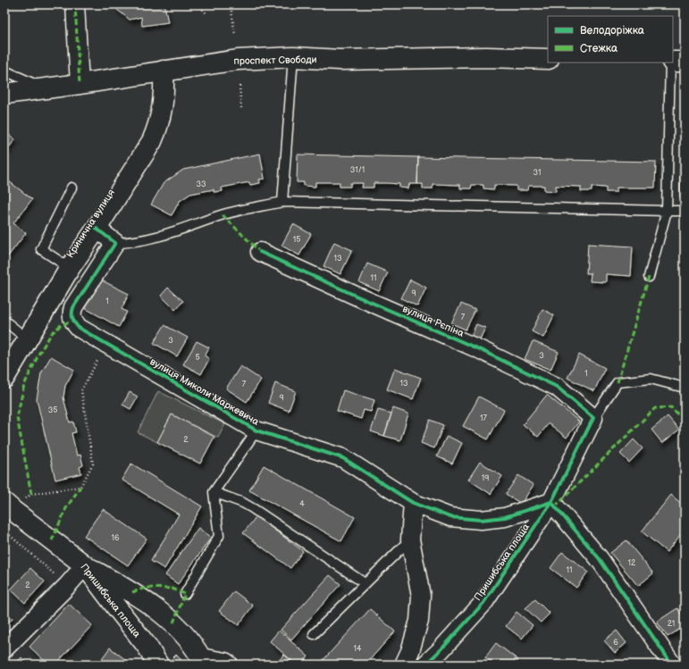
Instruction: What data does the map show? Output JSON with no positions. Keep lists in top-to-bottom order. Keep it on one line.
{"streets":{"street":["проспект Свободи","Кринична вулиця","вулиця Рєпіна","вулиця Миколи Маркевича","Пришибська площа"]},"crossings":[["проспект Свободи","Кринична вулиця"],["вулиця Рєпіна","Пришибська площа"],["вулиця Миколи Маркевича","Пришибська площа"]],"house_numbers":["31/1","31","33","15","13","11","9","1","7","3","3","5","1","13","7","9","35","17","2","19","4","16","12","11","2","21","6","14"],"legend":["Велодоріжка","Стежка"]}
